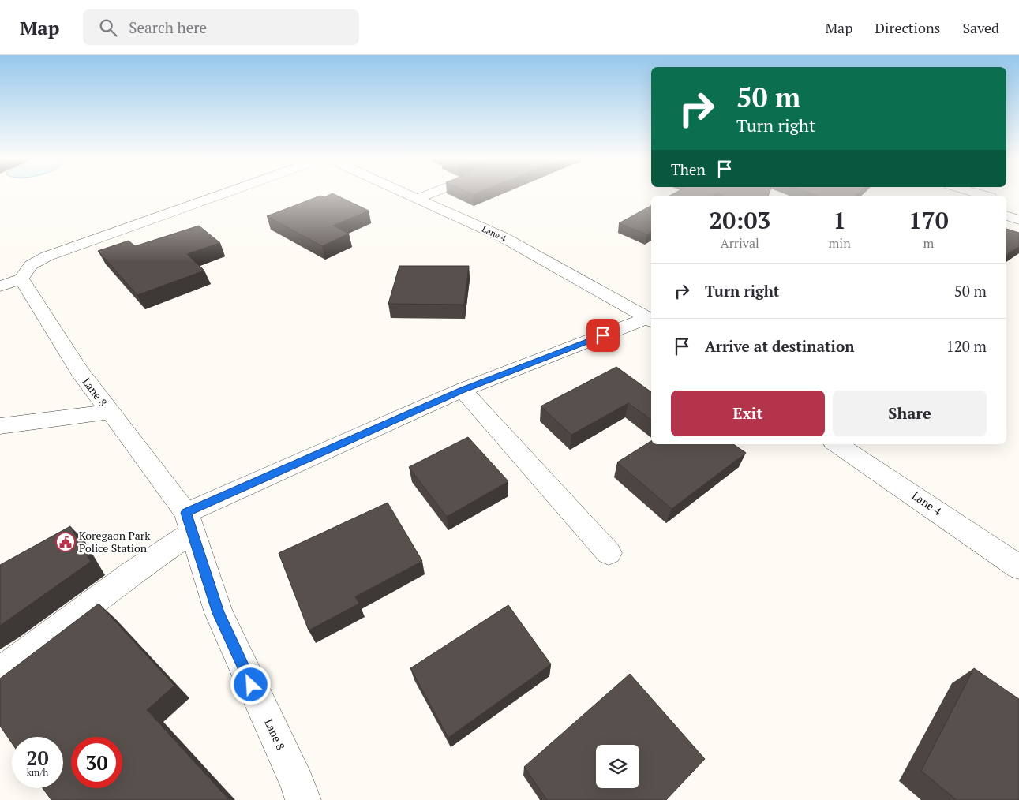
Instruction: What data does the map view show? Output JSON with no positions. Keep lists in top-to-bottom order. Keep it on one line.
{"streets":{"street":["Lane 4","Lane 8"]},"places":{"public building":["Koregaon Park Police Station"]},"page":{"header":"Map","search":"Search here","nav":["Map","Directions","Saved"],"turn":["50 m","Turn right"],"then":"Then","eta":["20:03","Arrival","1","min","170","m"],"list":[{"name":"Turn right","value":"50 m"},{"name":"Arrive at destination","value":"120 m"}],"buttons":["Exit","Share"],"speed":"20 km/h","limit":"30"}}
